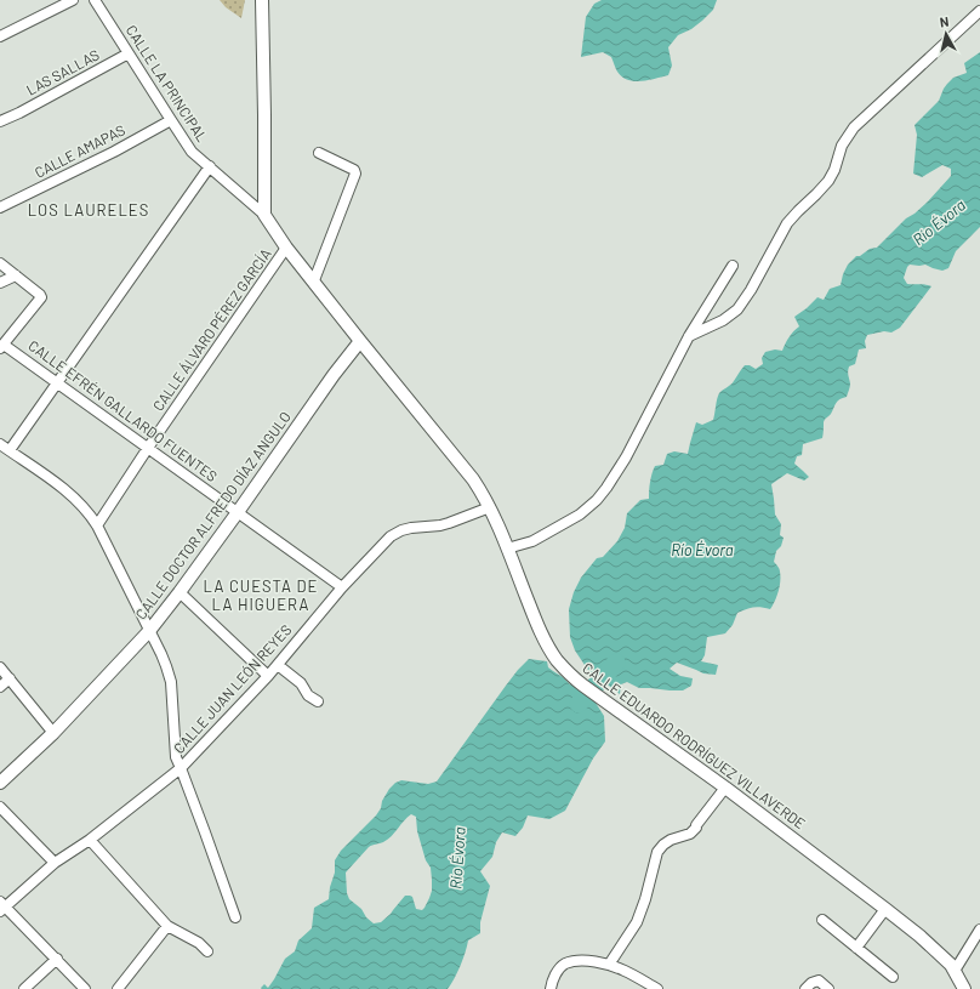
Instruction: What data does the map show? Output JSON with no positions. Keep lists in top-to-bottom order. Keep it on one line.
{"streets":{"street":["LAS SALLAS","CALLE LA PRINCIPAL","CALLE AMAPAS","CALLE ÁLVARO PÉREZ GARCÍA","CALLE EFRÉN GALLARDO FUENTES","CALLE DOCTOR ALFREDO DÍAZ ANGULO","CALLE JUAN LEÓN REYES","CALLE EDUARDO RODRÍGUEZ VILLAVERDE"]},"crossings":[["LAS SALLAS","CALLE LA PRINCIPAL"],["CALLE LA PRINCIPAL","CALLE AMAPAS"],["CALLE LA PRINCIPAL","CALLE EDUARDO RODRÍGUEZ VILLAVERDE"],["CALLE ÁLVARO PÉREZ GARCÍA","CALLE EFRÉN GALLARDO FUENTES"],["CALLE ÁLVARO PÉREZ GARCÍA","CALLE EDUARDO RODRÍGUEZ VILLAVERDE"],["CALLE EFRÉN GALLARDO FUENTES","CALLE DOCTOR ALFREDO DÍAZ ANGULO"],["CALLE EFRÉN GALLARDO FUENTES","CALLE JUAN LEÓN REYES"],["CALLE DOCTOR ALFREDO DÍAZ ANGULO","CALLE EDUARDO RODRÍGUEZ VILLAVERDE"],["CALLE JUAN LEÓN REYES","CALLE EDUARDO RODRÍGUEZ VILLAVERDE"]],"districts":["LOS LAURELES","LA CUESTA DE LA HIGUERA"],"water":["Río Évora"],"north":"top"}
